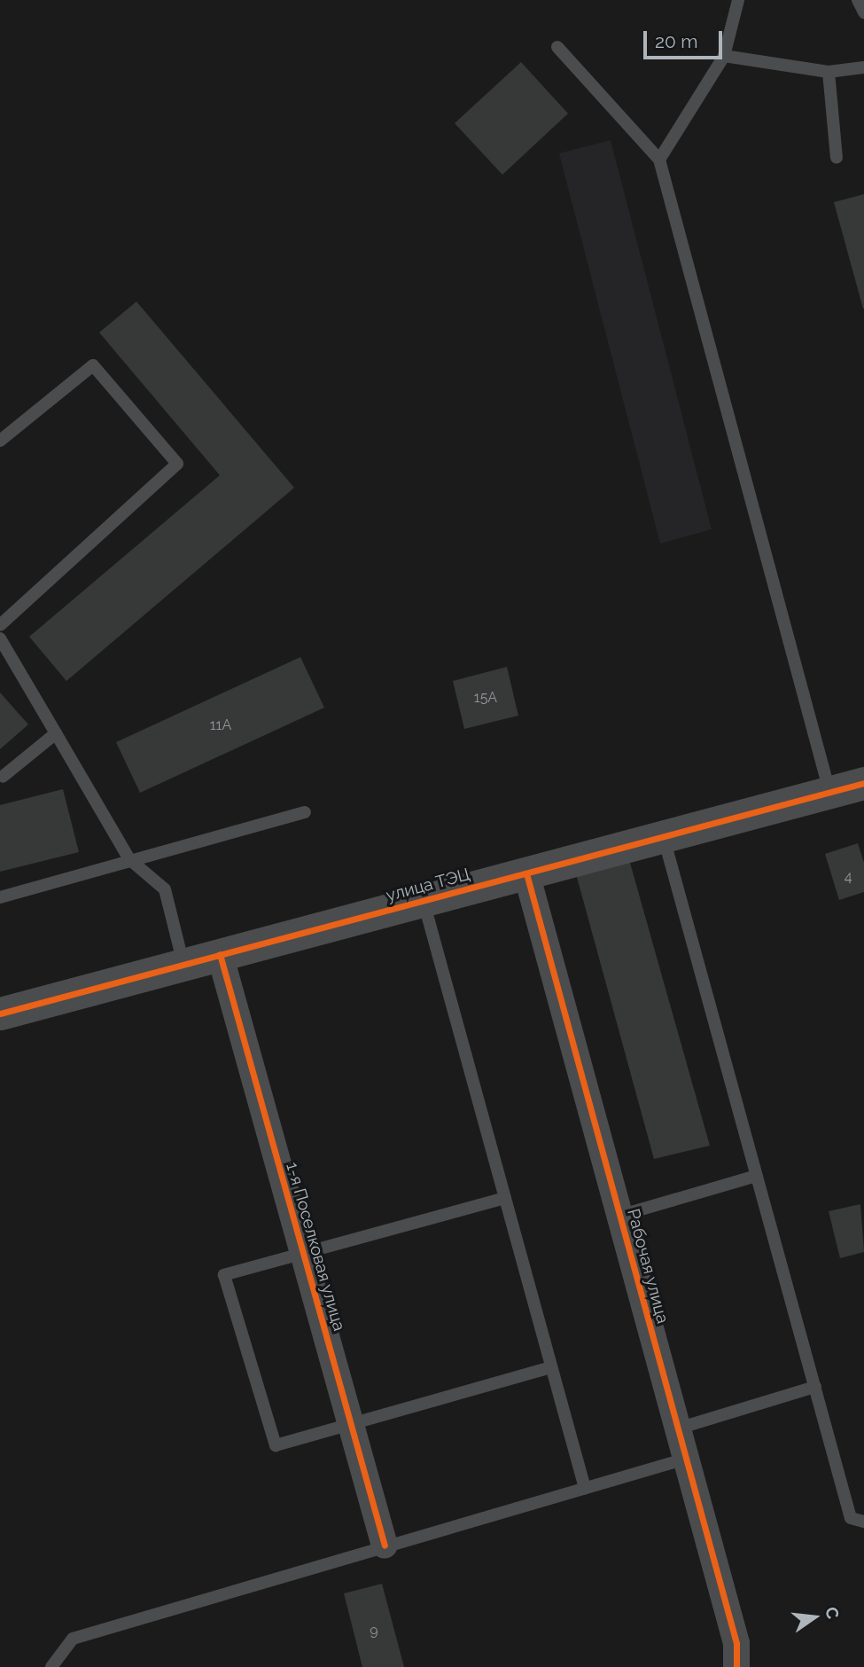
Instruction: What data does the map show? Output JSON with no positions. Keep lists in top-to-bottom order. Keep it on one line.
{"streets":{"street":["улица ТЭЦ","1-я Поселковая улица","Рабочая улица"]},"crossings":[["улица ТЭЦ","1-я Поселковая улица"],["улица ТЭЦ","Рабочая улица"]],"house_numbers":["15А","11А","4","9"],"scale_bar":"20 m","north":"right"}
